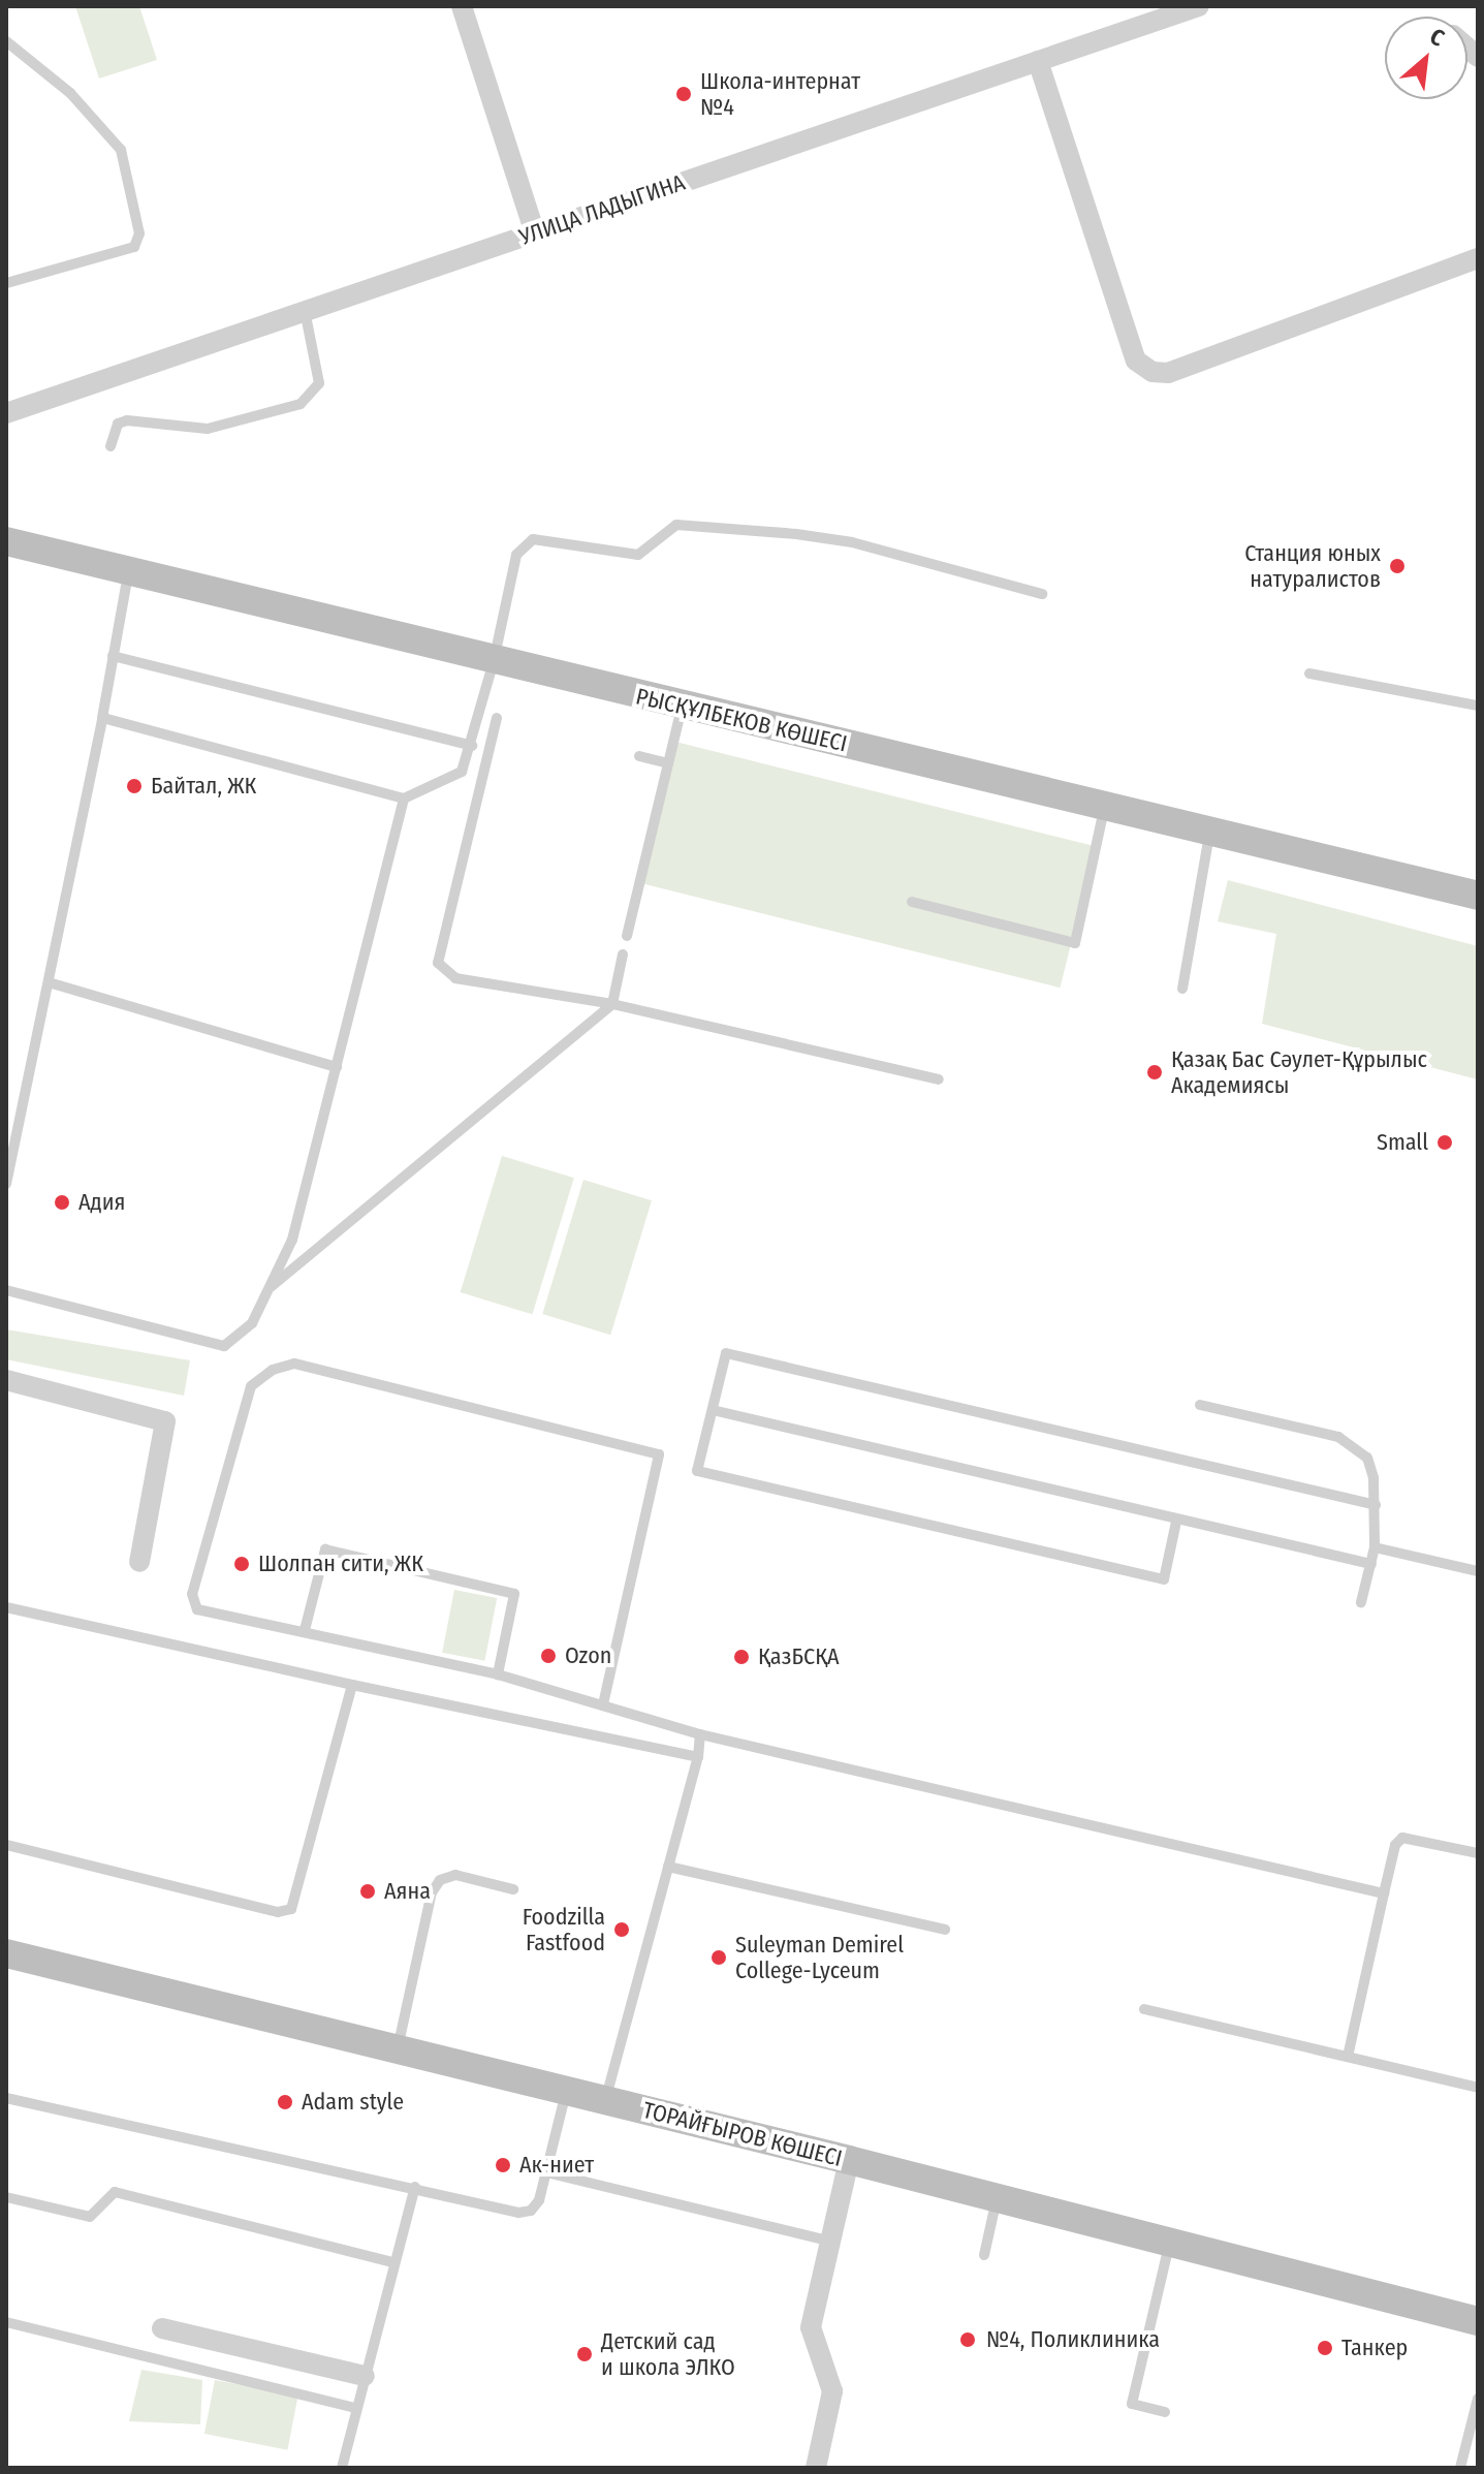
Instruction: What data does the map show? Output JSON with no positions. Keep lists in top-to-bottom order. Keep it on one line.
{"streets":{"street":["УЛИЦА ЛАДЫГИНА","РЫСҚҰЛБЕКОВ КӨШЕСІ","ТОРАЙҒЫРОВ КӨШЕСІ"]},"places":["Школа-интернат №4","Станция юных натуралистов","Байтал, ЖК","Қазақ Бас Сәулет-Құрылыс Академиясы","Small","Адия","Шолпан сити, ЖК","Ozon","ҚазБСҚА","Аяна","Foodzilla Fastfood","Suleyman Demirel College-Lyceum","Adam style","Ак-ниет","№4, Поликлиника","Танкер","Детский сад и школа ЭЛКО"],"north":"top right"}
